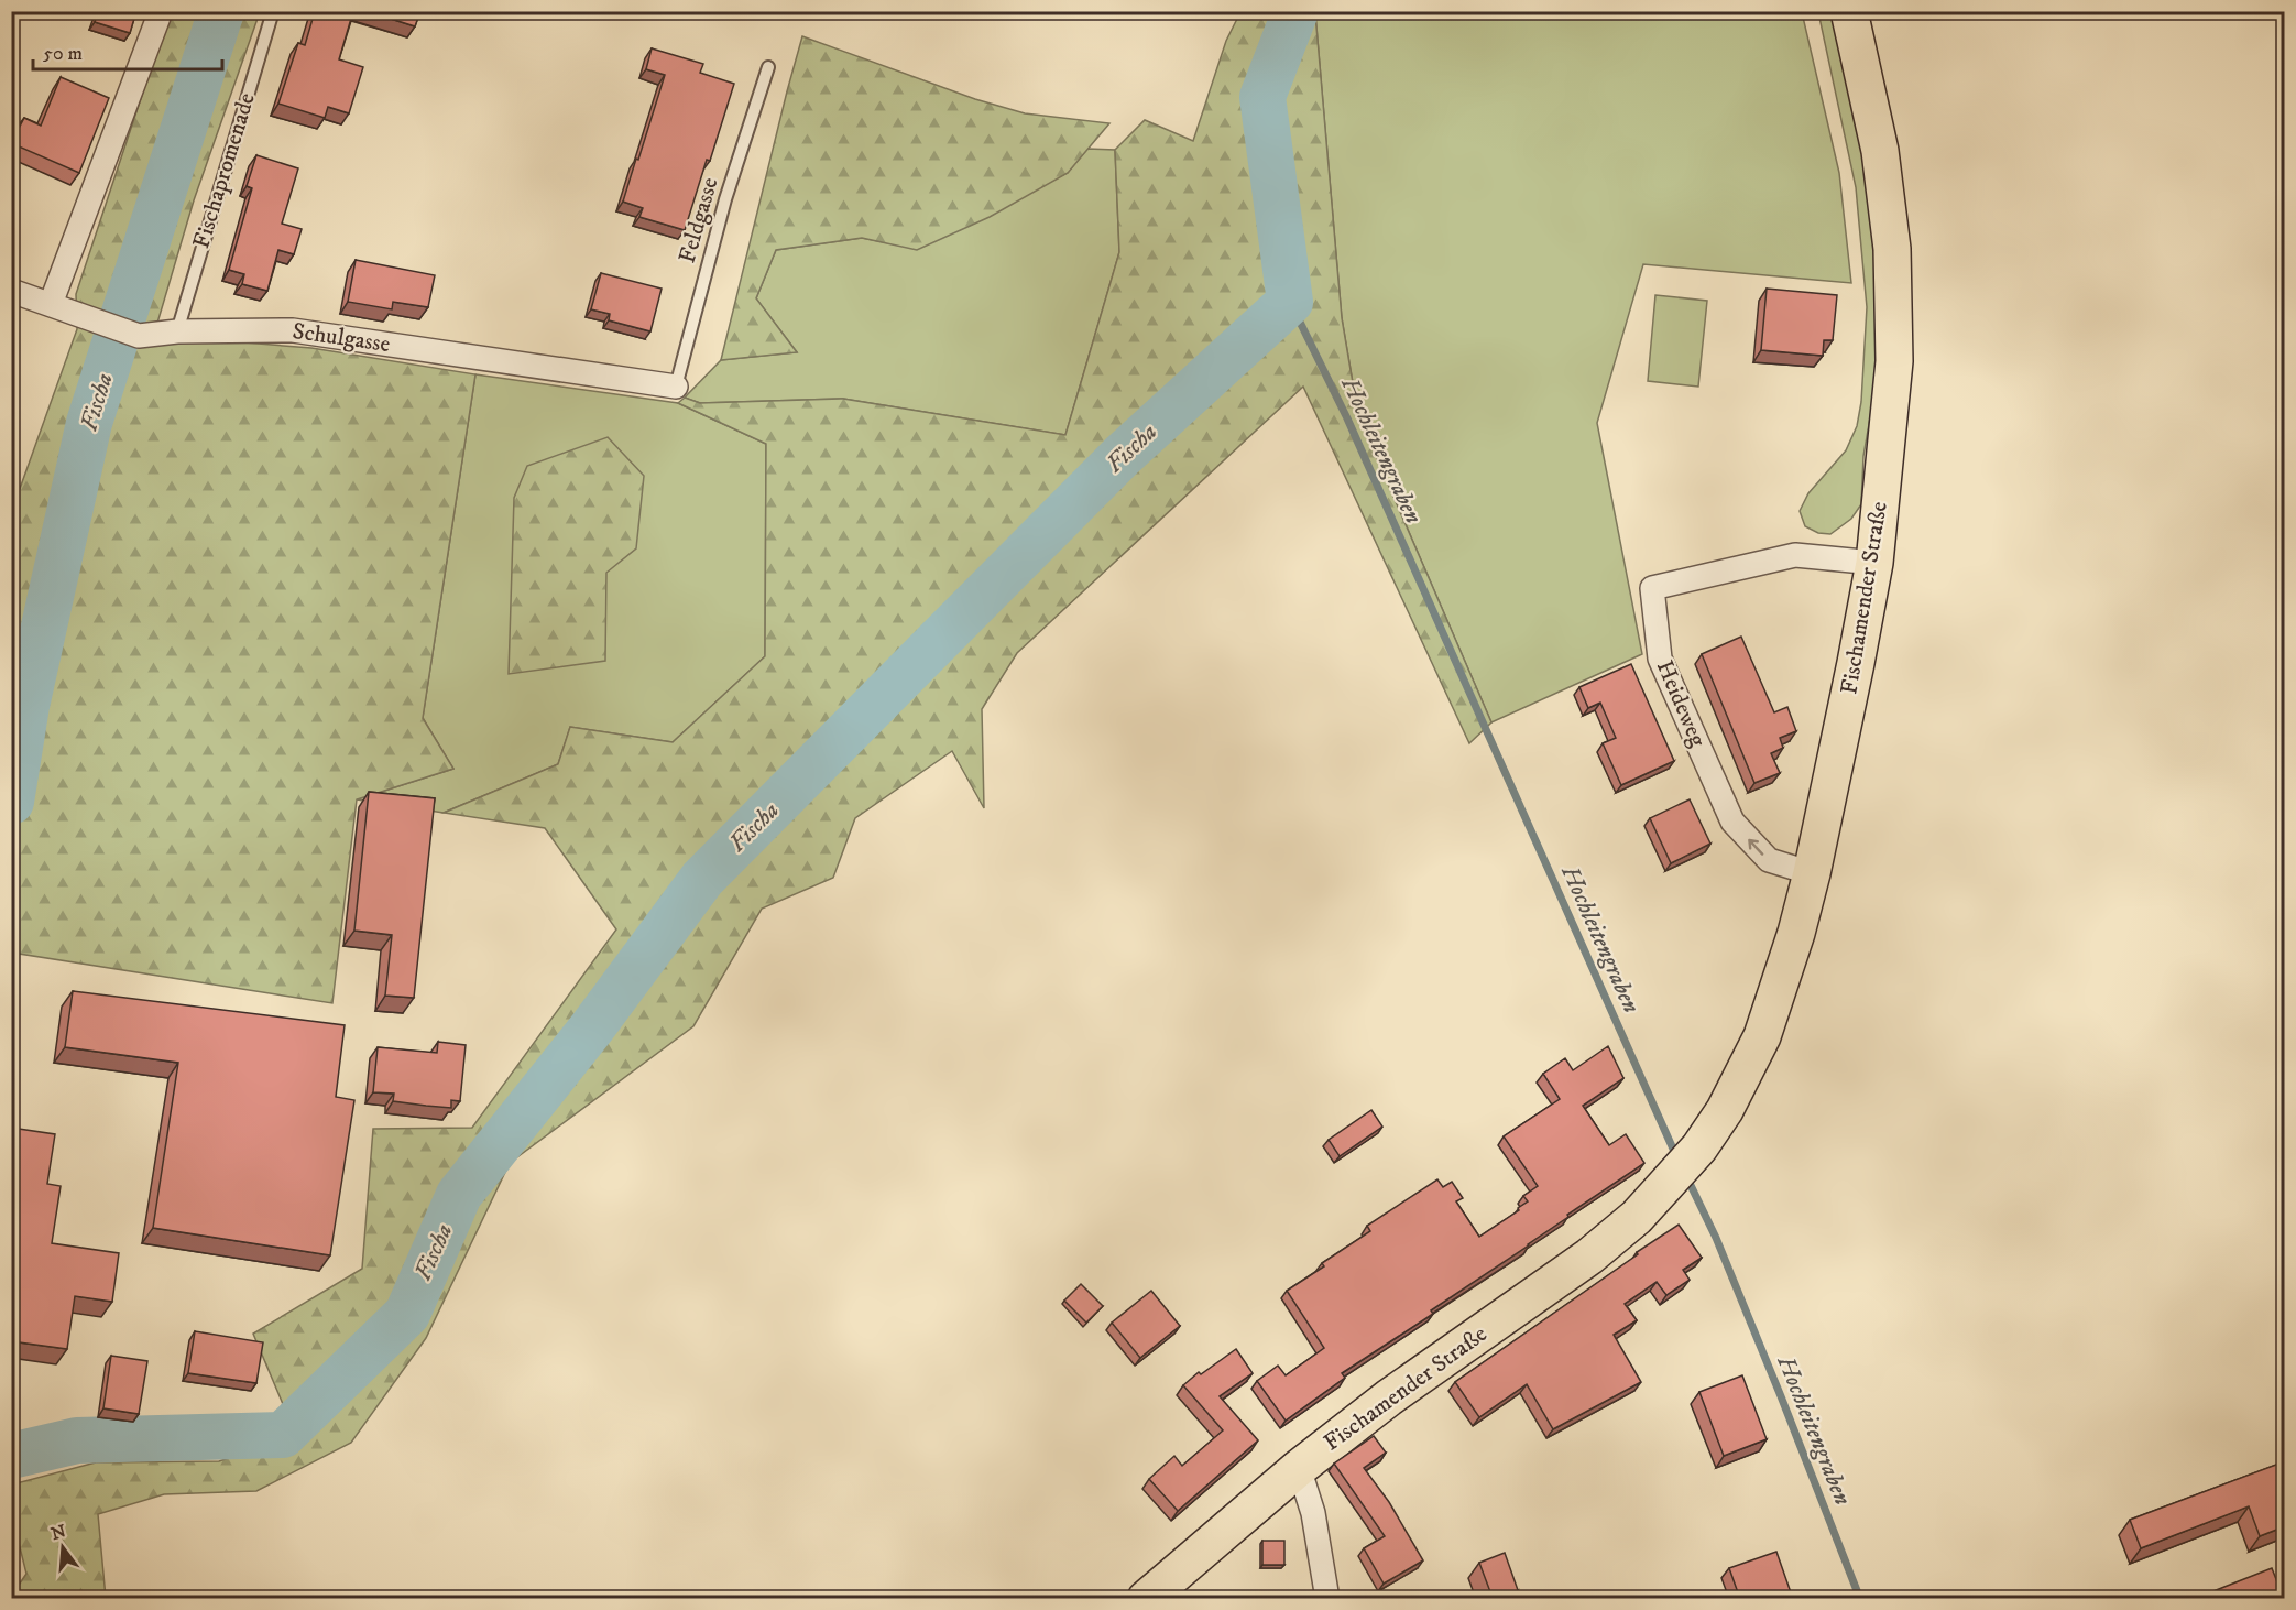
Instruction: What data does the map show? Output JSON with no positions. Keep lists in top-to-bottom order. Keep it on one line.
{"streets":{"main road":["Fischamender Straße"],"street":["Schulgasse","Heideweg"],"lane":["Fischapromenade","Feldgasse"]},"crossings":[["Fischapromenade","Schulgasse"],["Feldgasse","Schulgasse"],["Fischamender Straße","Heideweg"]],"water":["Fischa","Hochleitengraben"],"scale_bar":"50 m","north":"top"}
